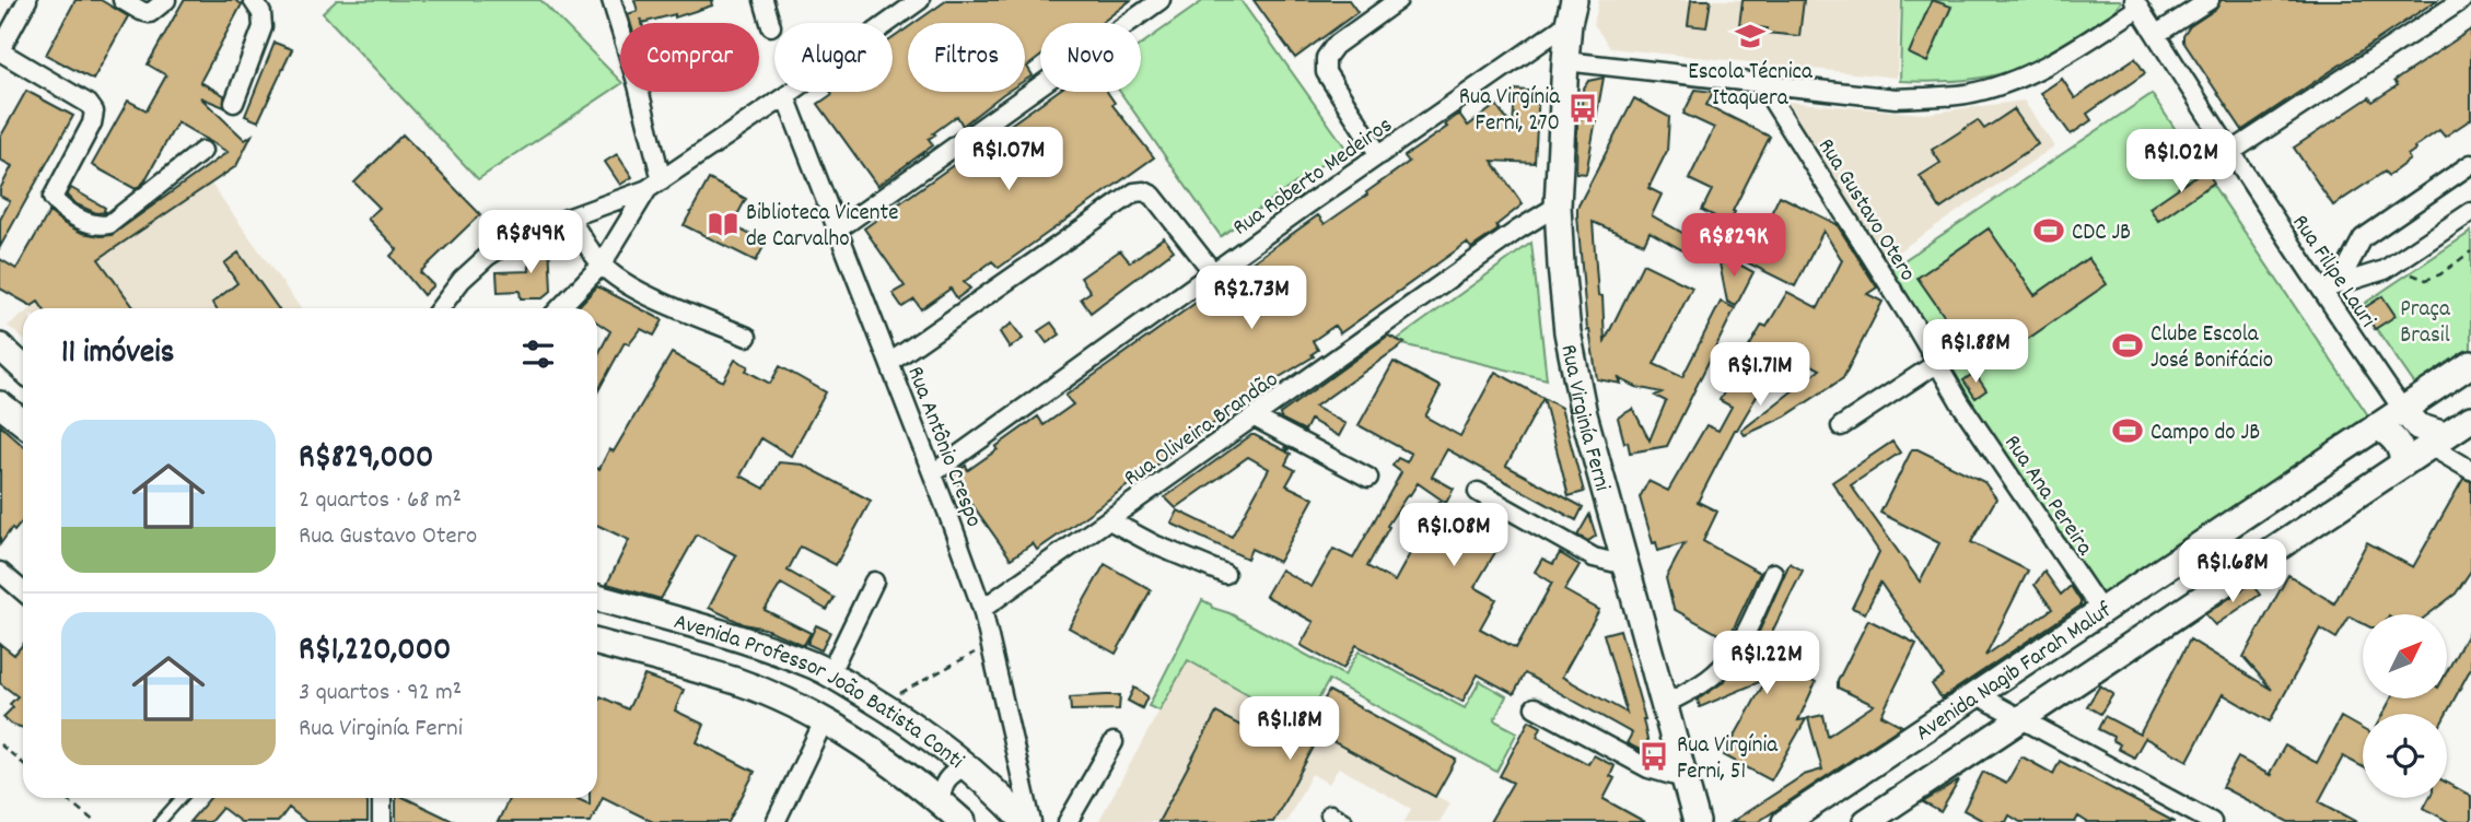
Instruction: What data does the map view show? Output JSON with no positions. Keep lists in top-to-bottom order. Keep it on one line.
{"streets":{"main road":["Rua Virginía Ferni","Avenida Nagib Farah Maluf","Avenida Professor João Batista Conti"],"street":["Rua Roberto Medeiros","Rua Gustavo Otero","Rua Filipe Lauri","Rua Oliveira Brandão","Rua Antônio Crespo","Rua Ana Pereira"]},"crossings":[["Rua Roberto Medeiros","Rua Virginía Ferni"],["Rua Roberto Medeiros","Rua Antônio Crespo"],["Rua Gustavo Otero","Rua Ana Pereira"],["Rua Filipe Lauri","Avenida Nagib Farah Maluf"],["Rua Virginía Ferni","Rua Oliveira Brandão"],["Rua Oliveira Brandão","Rua Antônio Crespo"],["Rua Antônio Crespo","Avenida Professor João Batista Conti"],["Rua Ana Pereira","Avenida Nagib Farah Maluf"]],"parks":["Praça Brasil"],"places":{"school or university":["Escola Técnica Itaquera"],"bus stop":["Rua Virgínia Ferni, 270","Rua Virgínia Ferni, 51"],"library":["Biblioteca Vicente de Carvalho"],"sports":["CDC JB","Clube Escola José Bonifácio","Campo do JB"]},"north":"top right","page":{"chip":["Comprar","Alugar","Filtros","Novo"],"price":["R$1.07M","R$1.02M","R$849K","R$829K","R$2.73M","R$1.88M","R$1.71M","R$1.08M","R$1.68M","R$1.22M","R$1.18M"],"heading":"11 imóveis","list":[{"name":"R$829,000","note":"2 quartos · 68 m² · Rua Gustavo Otero"},{"name":"R$1,220,000","note":"3 quartos · 92 m² · Rua Virginía Ferni"}]}}
